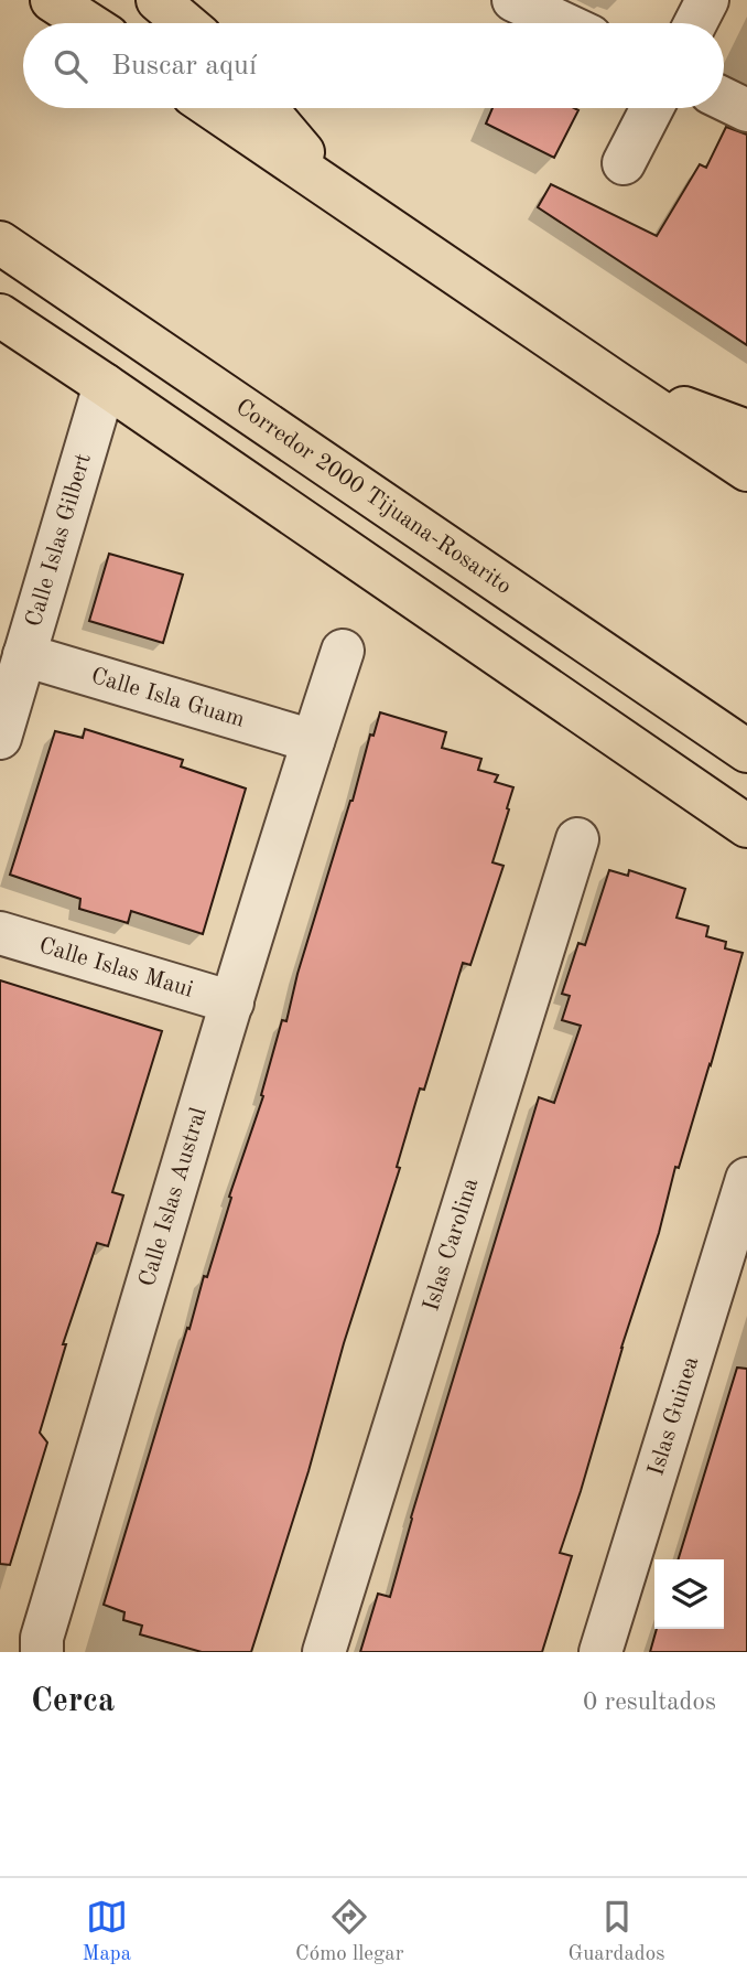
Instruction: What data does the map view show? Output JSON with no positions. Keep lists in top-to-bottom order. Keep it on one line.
{"streets":{"highway":["Corredor 2000 Tijuana-Rosarito"],"street":["Calle Islas Gilbert","Calle Isla Guam","Calle Islas Maui","Calle Islas Austral","Islas Carolina","Islas Guinea"]},"crossings":[["Calle Islas Gilbert","Calle Isla Guam"],["Calle Isla Guam","Calle Islas Austral"],["Calle Islas Maui","Calle Islas Austral"]],"page":{"search":"Buscar aquí","heading":["Cerca","0 resultados"],"nav":["Mapa","Cómo llegar","Guardados"]}}
